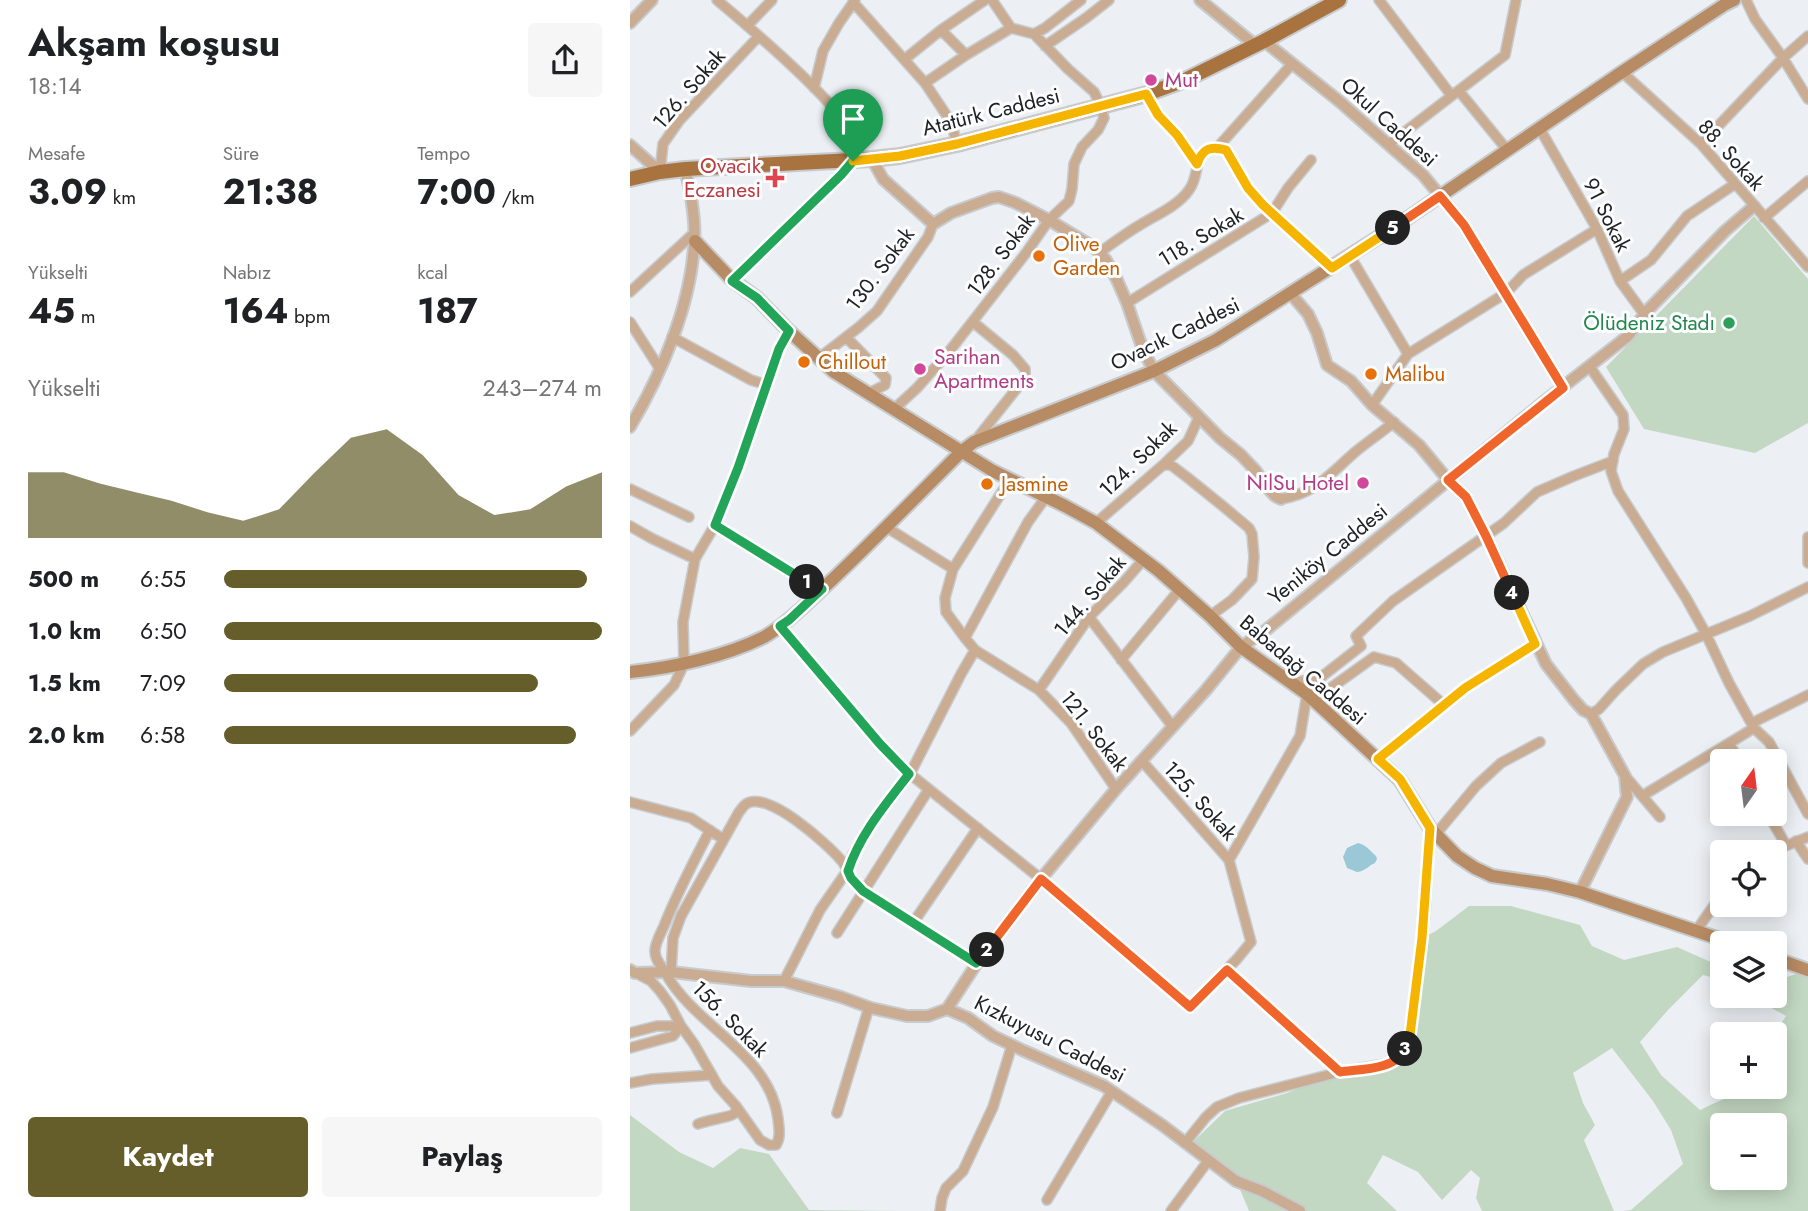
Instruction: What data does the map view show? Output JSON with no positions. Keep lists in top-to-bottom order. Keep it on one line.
{"streets":{"main road":["Atatürk Caddesi","Ovacık Caddesi","Babadağ Caddesi"],"street":["126. Sokak","Okul Caddesi","88. Sokak","91 Sokak","118. Sokak","128. Sokak","130. Sokak","124. Sokak","Yeniköy Caddesi","144. Sokak","121. Sokak","125. Sokak","156. Sokak","Kızkuyusu Caddesi"]},"crossings":[["126. Sokak","Atatürk Caddesi"],["Atatürk Caddesi","Okul Caddesi"],["Atatürk Caddesi","128. Sokak"],["Okul Caddesi","Ovacık Caddesi"],["Okul Caddesi","Yeniköy Caddesi"],["88. Sokak","Ovacık Caddesi"],["88. Sokak","Yeniköy Caddesi"],["91 Sokak","Ovacık Caddesi"],["91 Sokak","Yeniköy Caddesi"],["128. Sokak","Babadağ Caddesi"],["130. Sokak","Babadağ Caddesi"],["Ovacık Caddesi","Babadağ Caddesi"],["124. Sokak","Babadağ Caddesi"],["Yeniköy Caddesi","Babadağ Caddesi"],["Yeniköy Caddesi","121. Sokak"],["Yeniköy Caddesi","125. Sokak"],["Yeniköy Caddesi","Kızkuyusu Caddesi"],["144. Sokak","Babadağ Caddesi"],["144. Sokak","121. Sokak"],["Babadağ Caddesi","121. Sokak"],["156. Sokak","Kızkuyusu Caddesi"]],"places":{"other":["Mut","Olive Garden","Ölüdeniz Stadı","Chillout","Sarihan Apartments","Malibu","NilSu Hotel","Jasmine"],"health":["Ovacık Eczanesi"]},"north":"top","page":{"heading":["Akşam koşusu","18:14"],"stats":[["Mesafe","3.09 km"],["Süre","21:38"],["Tempo","7:00 /km"],["Yükselti","45 m"],["Nabız","164 bpm"],["kcal","187"]],"pins":["5","1","4","2","3"],"chart":["Yükselti","243–274 m"],"list":[{"name":"500 m","note":"6:55"},{"name":"1.0 km","note":"6:50"},{"name":"1.5 km","note":"7:09"},{"name":"2.0 km","note":"6:58"}],"map_buttons":["+","−"],"buttons":["Kaydet","Paylaş"]}}
